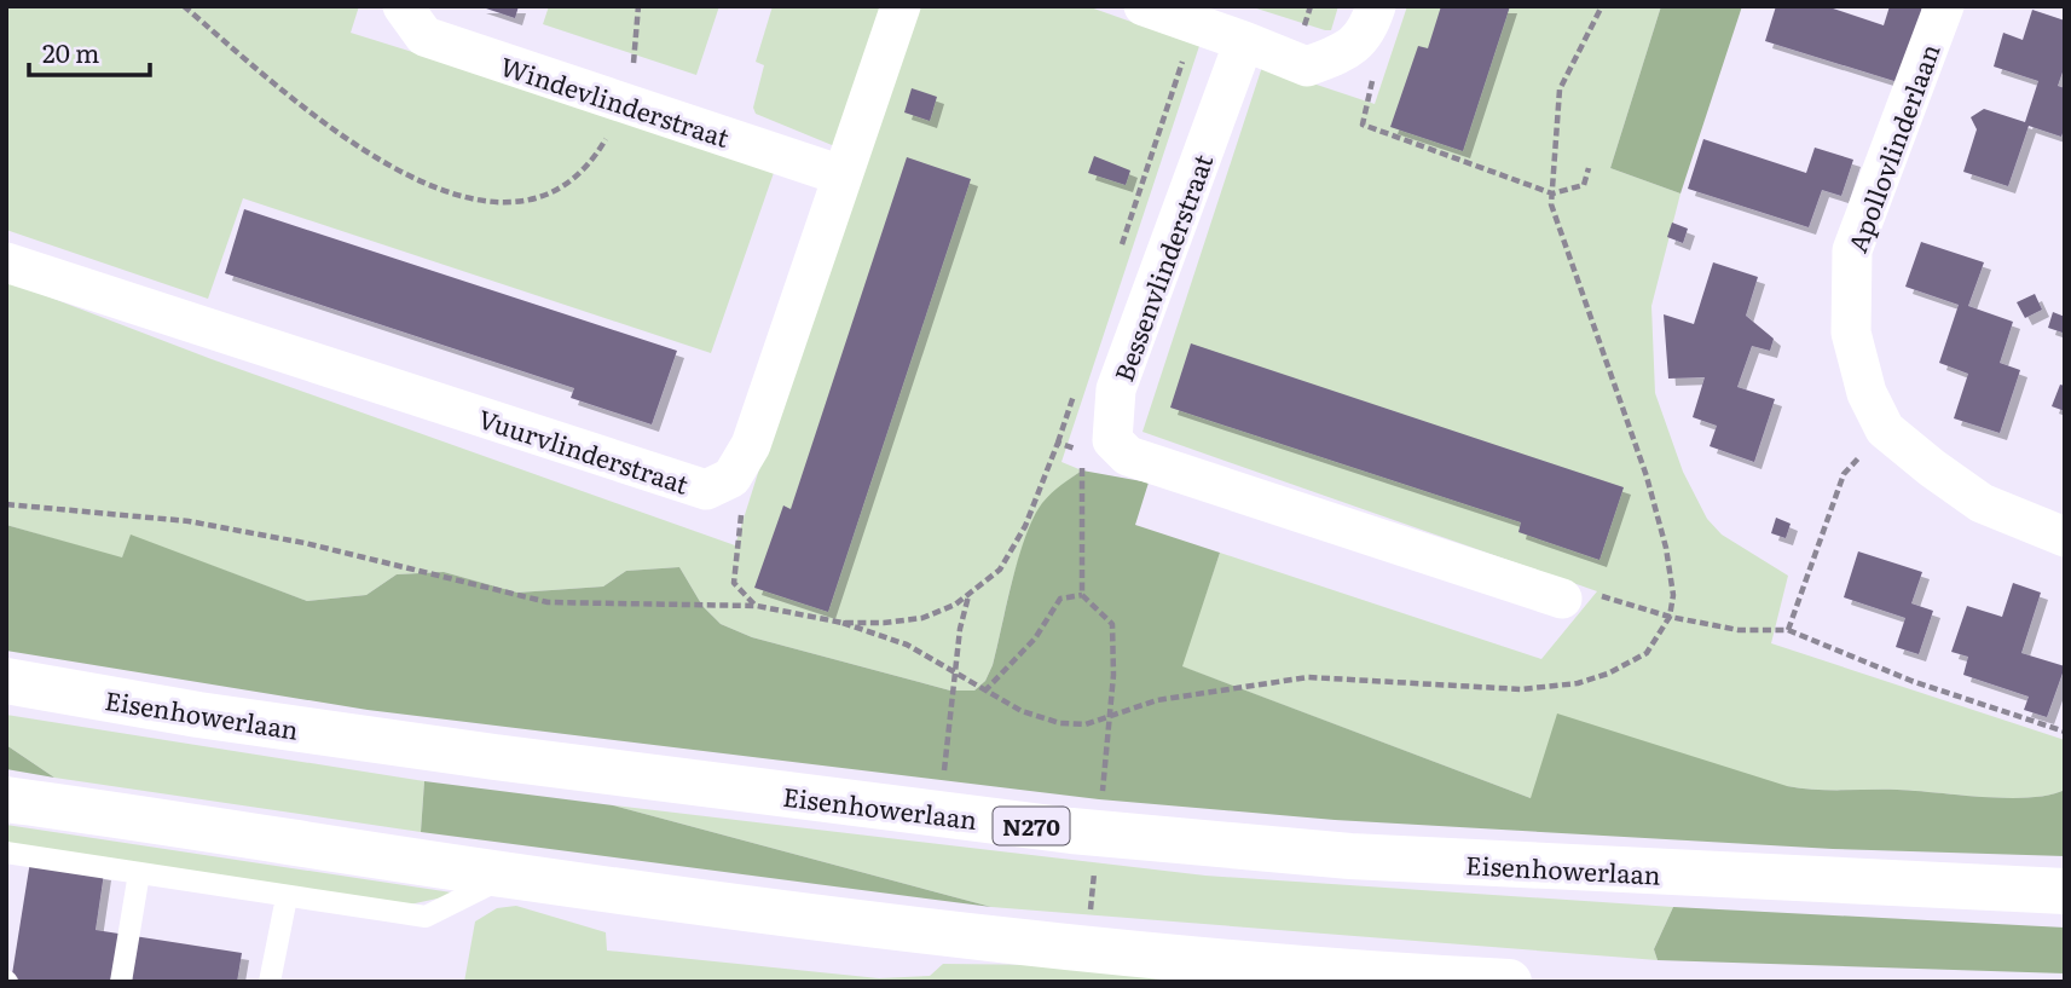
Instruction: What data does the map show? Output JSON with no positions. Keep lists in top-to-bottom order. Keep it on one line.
{"streets":{"main road":["Eisenhowerlaan","N270"],"street":["Windevlinderstraat","Apollovlinderlaan","Bessenvlinderstraat","Vuurvlinderstraat"]},"scale_bar":"20 m"}
